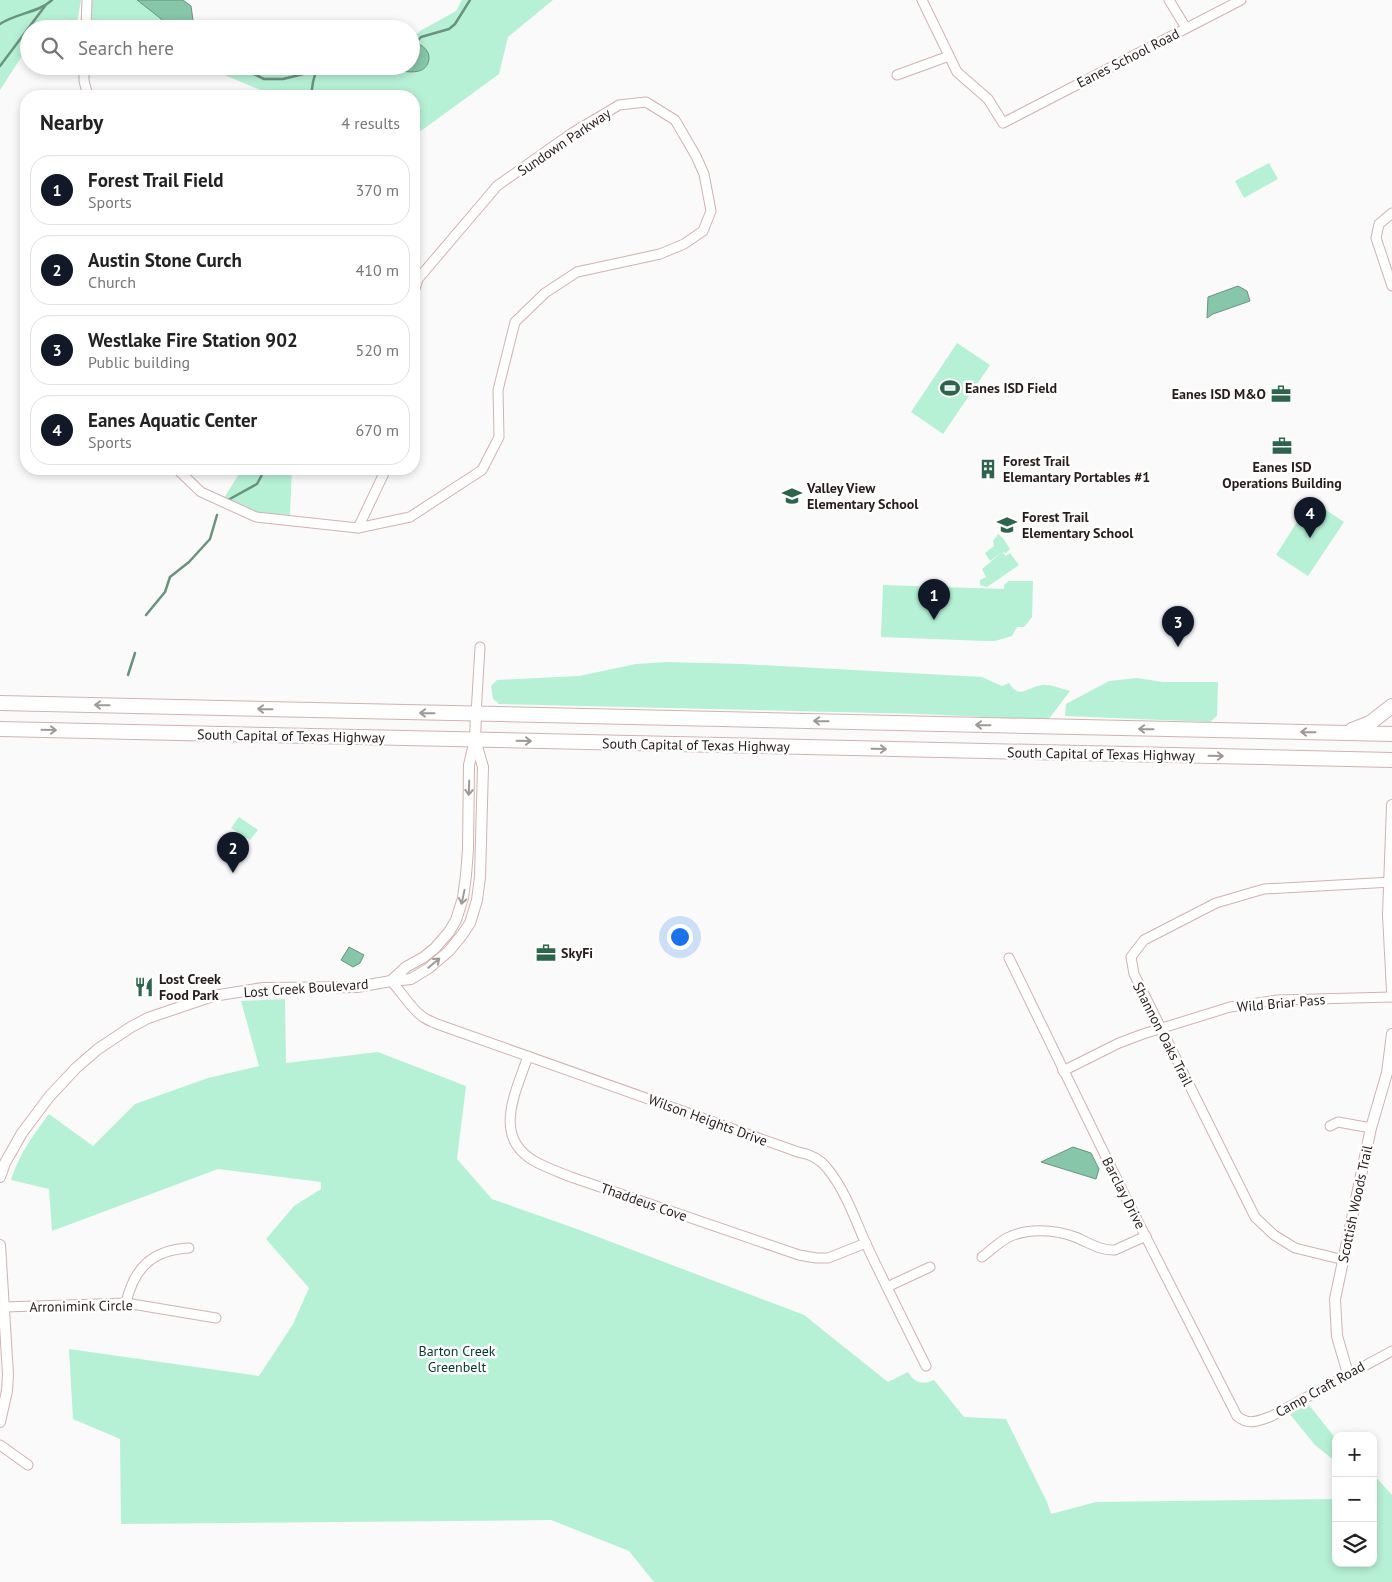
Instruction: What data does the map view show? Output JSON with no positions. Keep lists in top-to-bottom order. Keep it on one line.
{"streets":{"highway":["South Capital of Texas Highway"],"street":["Eanes School Road","Sundown Parkway","Lost Creek Boulevard","Wild Briar Pass","Shannon Oaks Trail","Wilson Heights Drive","Barclay Drive","Thaddeus Cove","Scottish Woods Trail","Arronimink Circle","Camp Craft Road"]},"crossings":[["South Capital of Texas Highway","Lost Creek Boulevard"],["Lost Creek Boulevard","Wilson Heights Drive"],["Wild Briar Pass","Shannon Oaks Trail"],["Wild Briar Pass","Barclay Drive"],["Shannon Oaks Trail","Scottish Woods Trail"],["Wilson Heights Drive","Thaddeus Cove"],["Barclay Drive","Camp Craft Road"],["Scottish Woods Trail","Camp Craft Road"]],"parks":["Barton Creek Greenbelt"],"places":{"sports":["Eanes ISD Field"],"office":["Eanes ISD M&O","Eanes ISD Operations Building","SkyFi"],"building":["Forest Trail Elemantary Portables #1"],"school or university":["Valley View Elementary School","Forest Trail Elementary School"],"restaurant":["Lost Creek Food Park"]},"page":{"search":"Search here","heading":["Nearby","4 results"],"list":[{"mark":"1","name":"Forest Trail Field","note":"Sports","value":"370 m"},{"mark":"2","name":"Austin Stone Curch","note":"Church","value":"410 m"},{"mark":"3","name":"Westlake Fire Station 902","note":"Public building","value":"520 m"},{"mark":"4","name":"Eanes Aquatic Center","note":"Sports","value":"670 m"}],"pins":["4","1","3","2"],"map_buttons":["+","−"]}}
